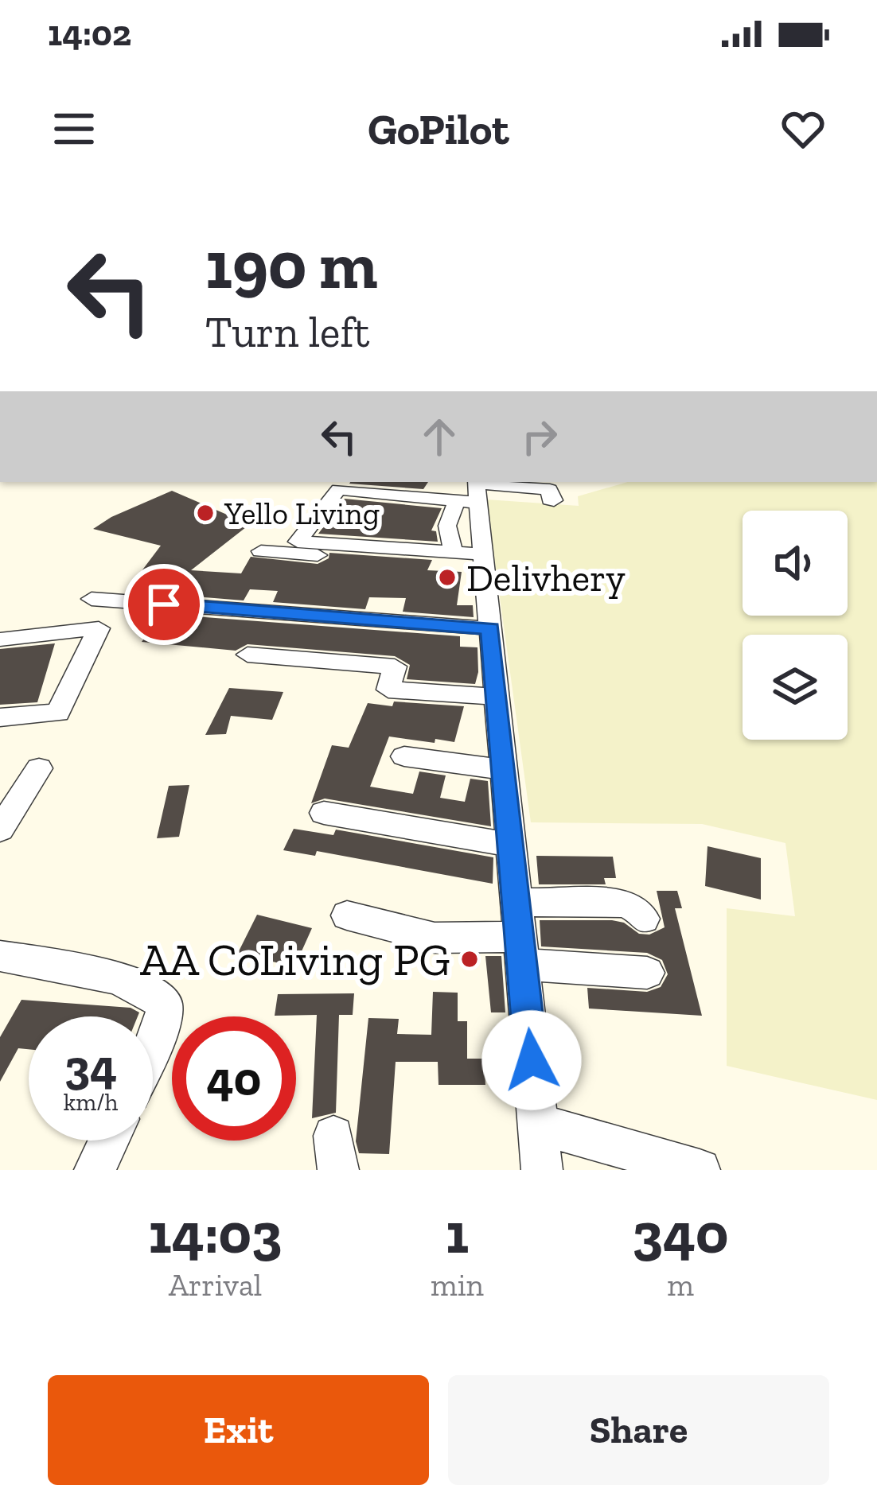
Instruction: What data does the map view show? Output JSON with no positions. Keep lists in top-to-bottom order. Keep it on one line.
{"places":["Yello Living","Delivhery","AA CoLiving PG"],"page":{"status":"14:02","header":"GoPilot","turn":["190 m","Turn left"],"speed":"34 km/h","limit":"40","eta":["14:03","Arrival","1","min","340","m"],"buttons":["Exit","Share"]}}
